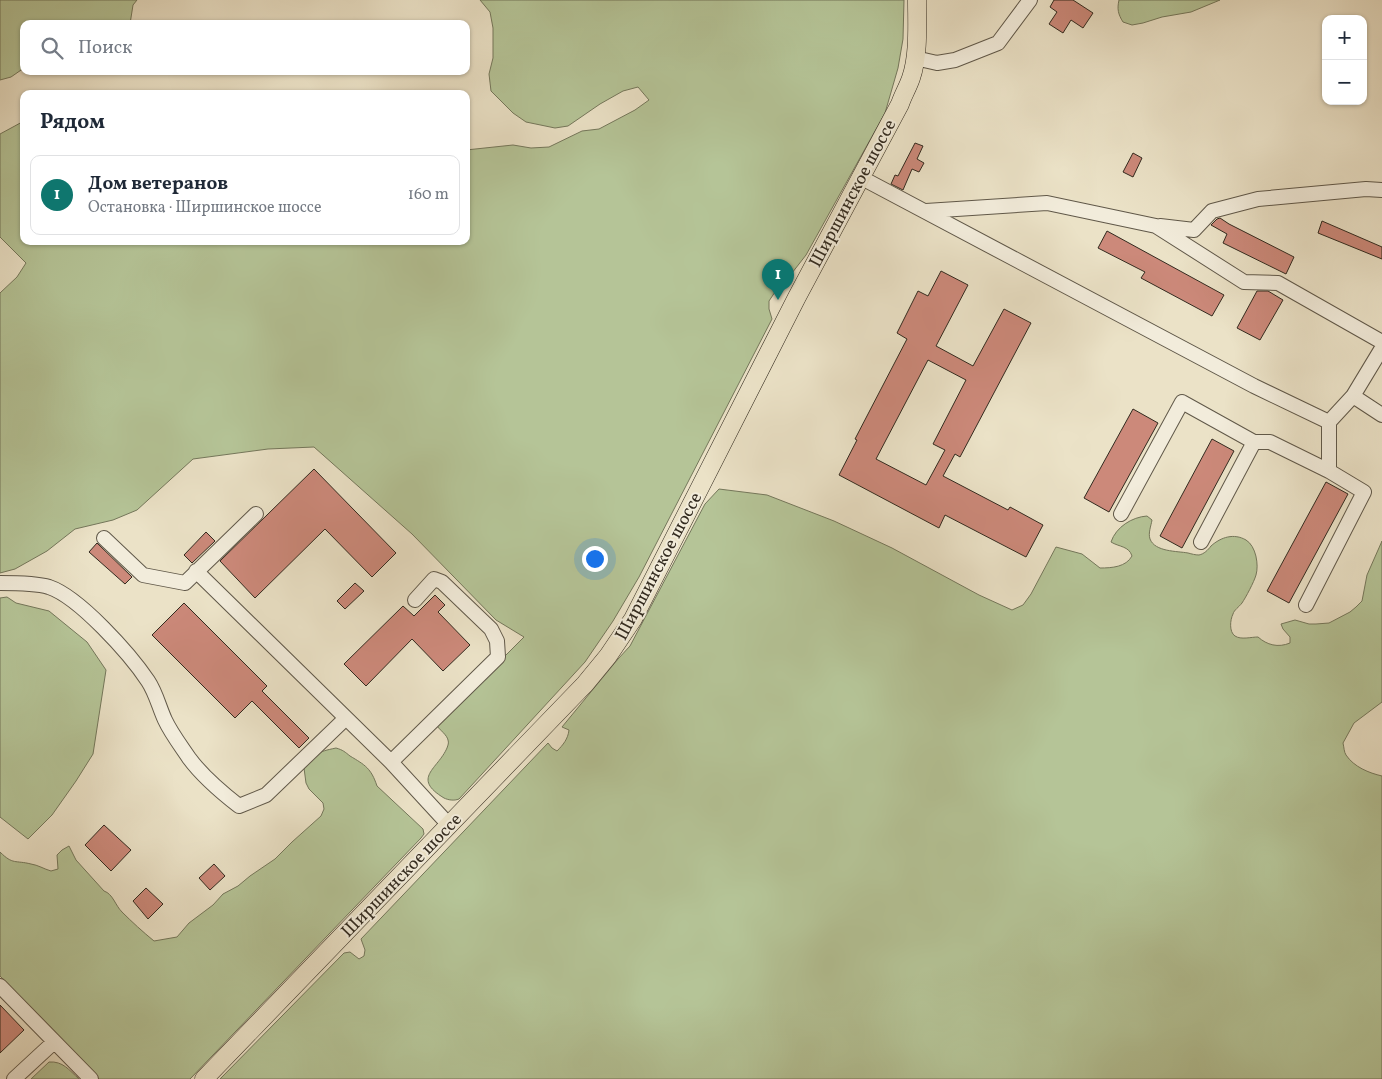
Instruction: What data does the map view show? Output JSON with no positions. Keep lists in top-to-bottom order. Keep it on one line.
{"streets":{"main road":["Ширшинское шоссе"]},"page":{"map_buttons":["+","−"],"search":"Поиск","heading":"Рядом","list":[{"mark":"1","name":"Дом ветеранов","note":"Остановка · Ширшинское шоссе","value":"160 m"}],"pins":"1"}}
